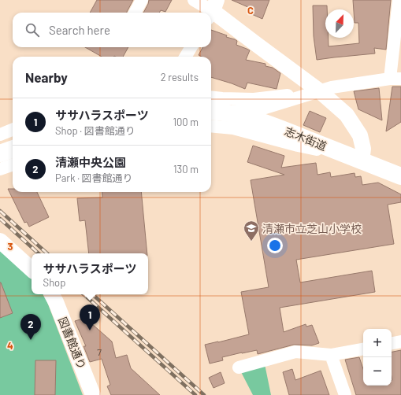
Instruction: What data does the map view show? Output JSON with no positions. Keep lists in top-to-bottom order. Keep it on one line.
{"streets":{"main road":["志木街道"],"street":["図書館通り"]},"places":{"school or university":["清瀬市立芝山小学校"]},"house_numbers":["7"],"north":"top right","page":{"search":"Search here","heading":["Nearby","2 results"],"list":[{"mark":"1","name":"ササハラスポーツ","note":"Shop · 図書館通り","value":"100 m"},{"mark":"2","name":"清瀬中央公園","note":"Park · 図書館通り","value":"130 m"}],"popup":["ササハラスポーツ","Shop"],"pins":["1","2"],"map_buttons":["+","−"]},"grid":{"columns":["C"],"rows":["3","4"]}}
